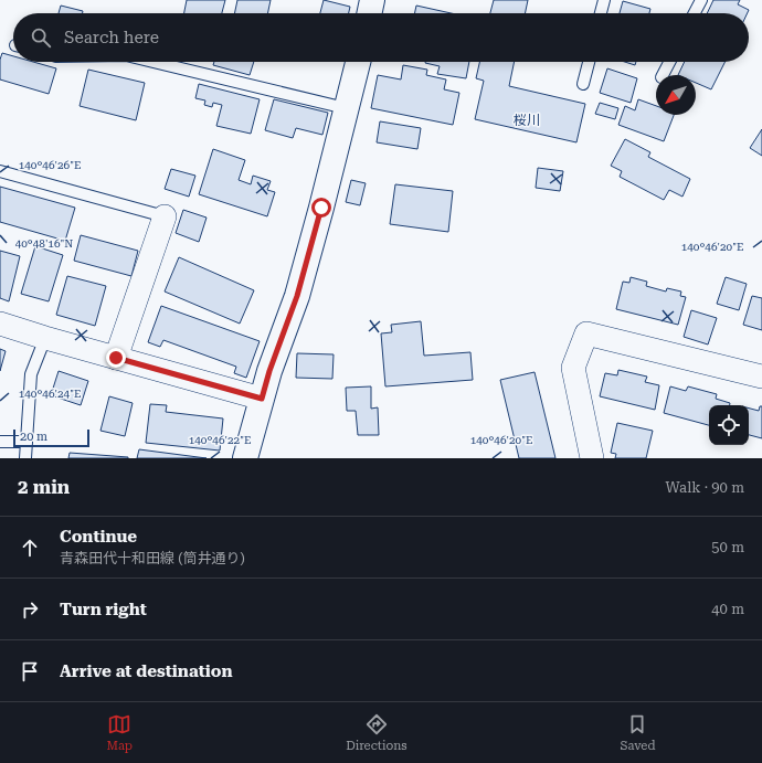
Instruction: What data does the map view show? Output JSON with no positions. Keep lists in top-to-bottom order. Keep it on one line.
{"districts":["桜川"],"scale_bar":"20 m","north":"bottom left","page":{"search":"Search here","scale":"20 m","heading":["2 min","Walk · 90 m"],"list":[["Continue","青森田代十和田線 (筒井通り)","50 m"],["Turn right","40 m"],"Arrive at destination"],"nav":["Map","Directions","Saved"]},"coordinates":["140°46'26\"E","40°48'16\"N","140°46'20\"E","140°46'24\"E","140°46'22\"E"]}
